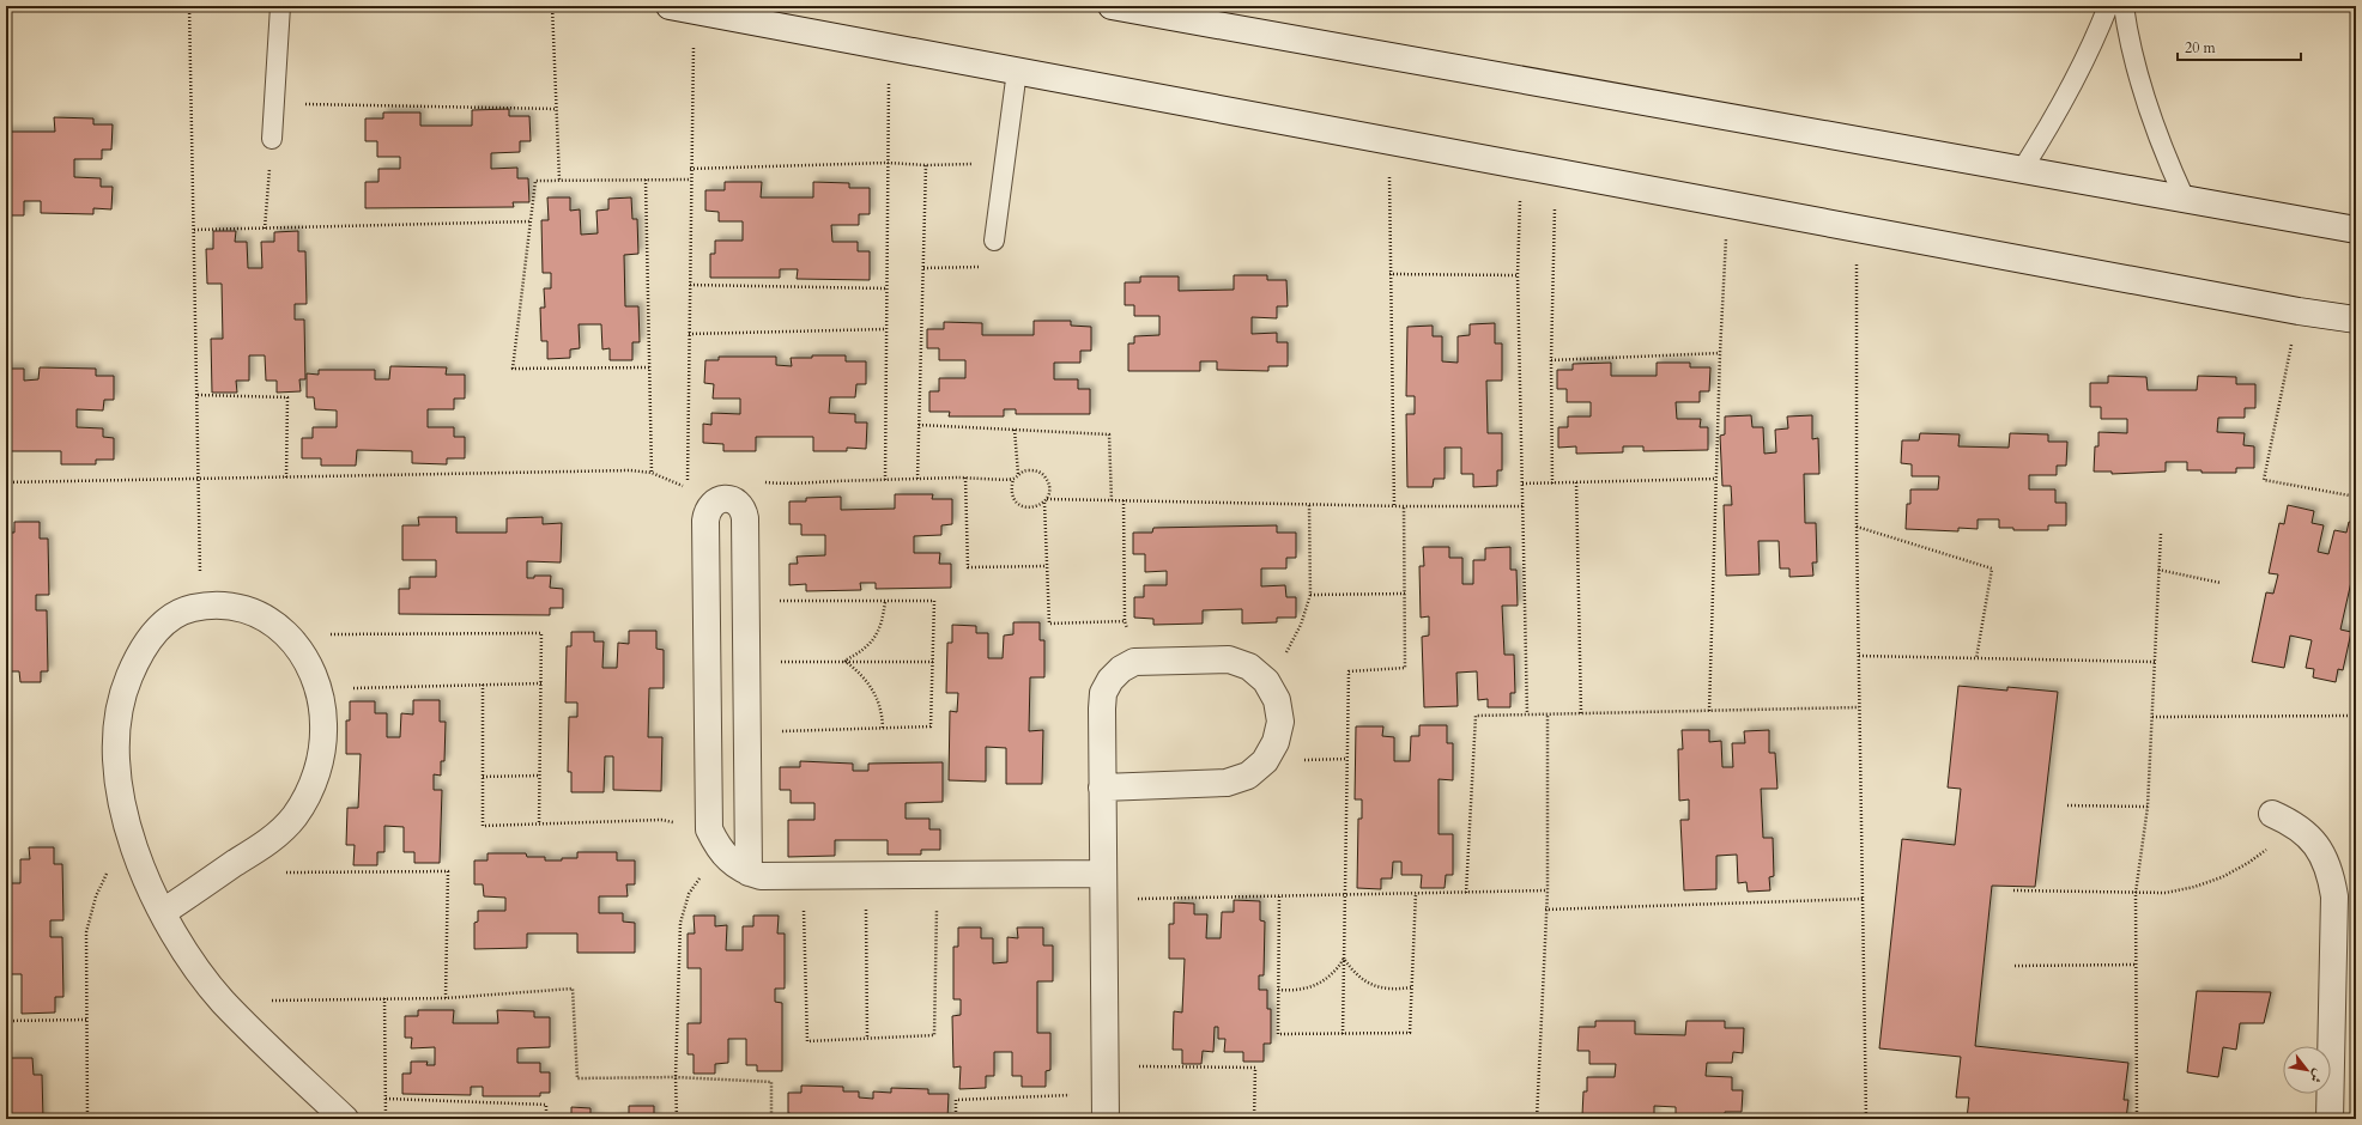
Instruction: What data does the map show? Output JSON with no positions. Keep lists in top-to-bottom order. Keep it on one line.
{"scale_bar":"20 m","north":"bottom right"}
